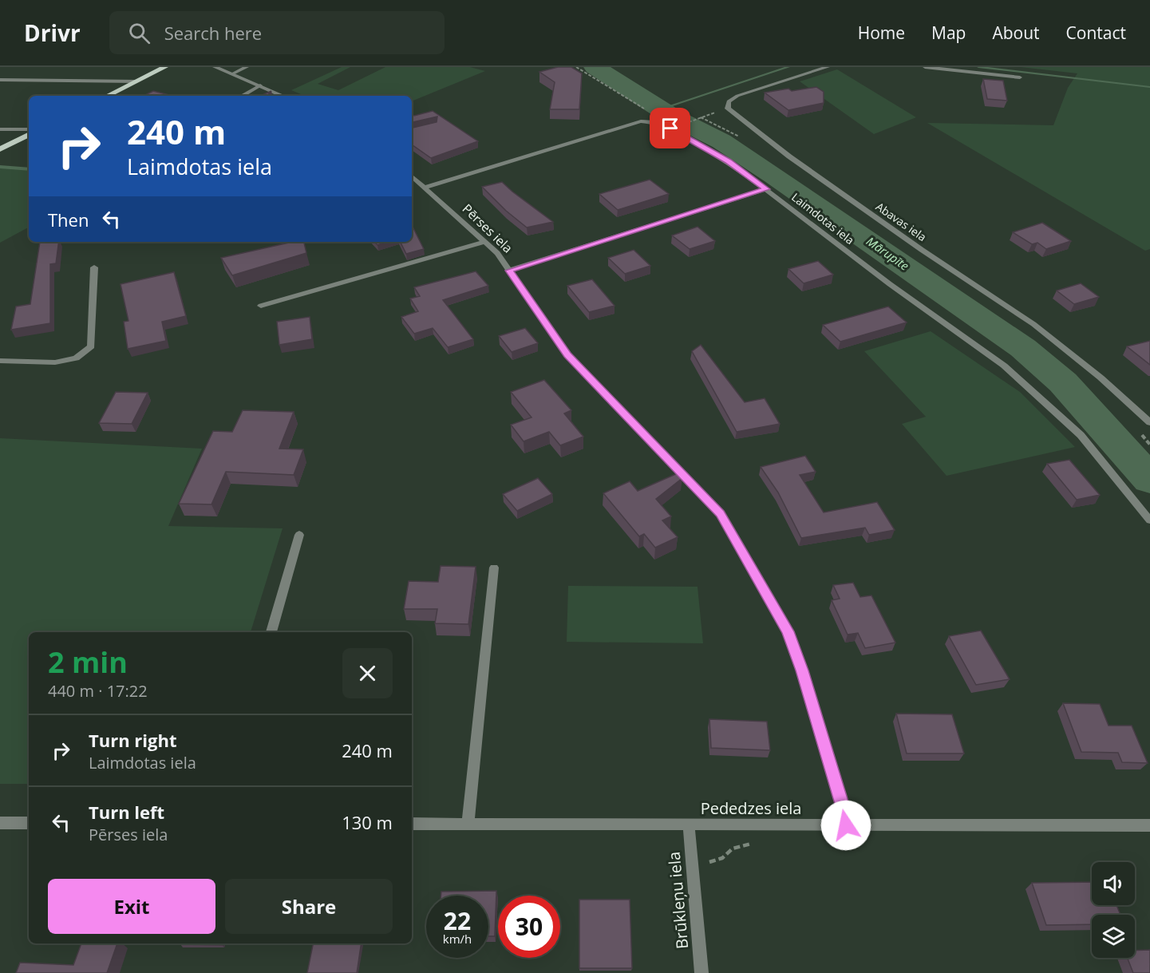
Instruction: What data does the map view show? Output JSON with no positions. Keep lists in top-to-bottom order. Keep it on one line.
{"streets":{"street":["Laimdotas iela","Abavas iela","Pērses iela","Pededzes iela","Brūkleņu iela"]},"crossings":[["Pērses iela","Pededzes iela"],["Pededzes iela","Brūkleņu iela"]],"water":["Mārupīte"],"page":{"header":"Drivr","search":"Search here","nav":["Home","Map","About","Contact"],"turn":["240 m","Laimdotas iela"],"then":"Then","heading":["2 min","440 m · 17:22"],"list":[{"name":"Turn right","note":"Laimdotas iela","value":"240 m"},{"name":"Turn left","note":"Pērses iela","value":"130 m"}],"buttons":["Exit","Share"],"speed":"22 km/h","limit":"30"}}
